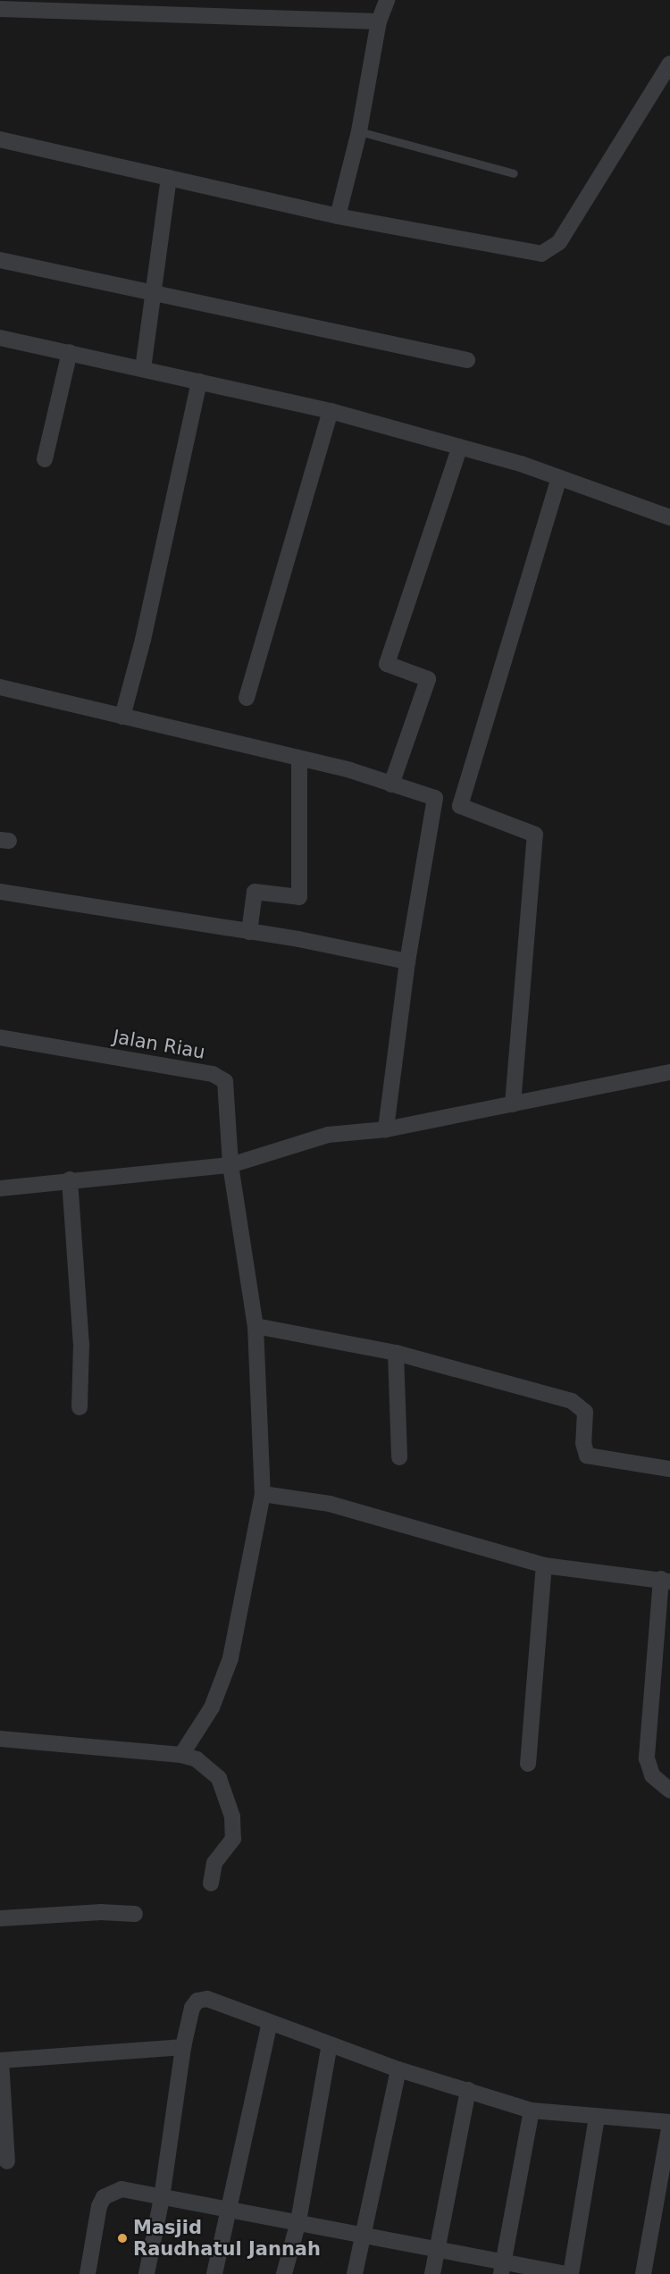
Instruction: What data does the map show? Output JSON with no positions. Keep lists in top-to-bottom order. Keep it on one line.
{"streets":{"street":["Jalan Riau"]},"places":["Masjid Raudhatul Jannah"]}
